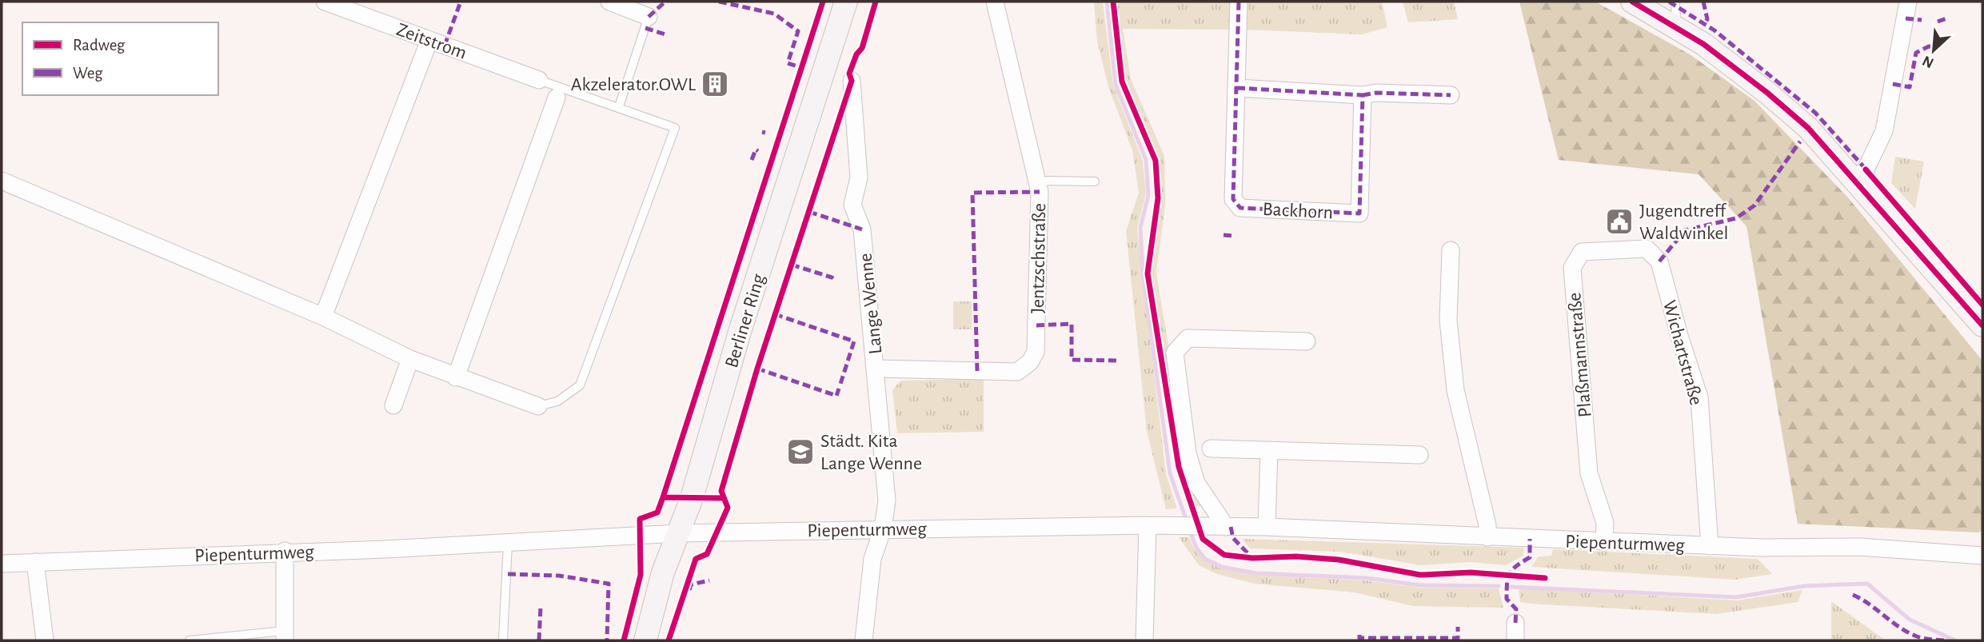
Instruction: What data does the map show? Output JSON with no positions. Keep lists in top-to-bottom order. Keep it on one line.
{"streets":{"main road":["Berliner Ring"],"street":["Zeitstrom","Backhorn","Jentzschstraße","Lange Wenne","Wichartstraße","Plaßmannstraße","Piepenturmweg"]},"crossings":[["Jentzschstraße","Lange Wenne"],["Lange Wenne","Piepenturmweg"],["Berliner Ring","Piepenturmweg"],["Wichartstraße","Plaßmannstraße"],["Wichartstraße","Piepenturmweg"],["Plaßmannstraße","Piepenturmweg"]],"places":{"building":["Akzelerator.OWL"],"public building":["Jugendtreff Waldwinkel"],"school or university":["Städt. Kita Lange Wenne"]},"legend":["Radweg","Weg"],"north":"bottom left"}
